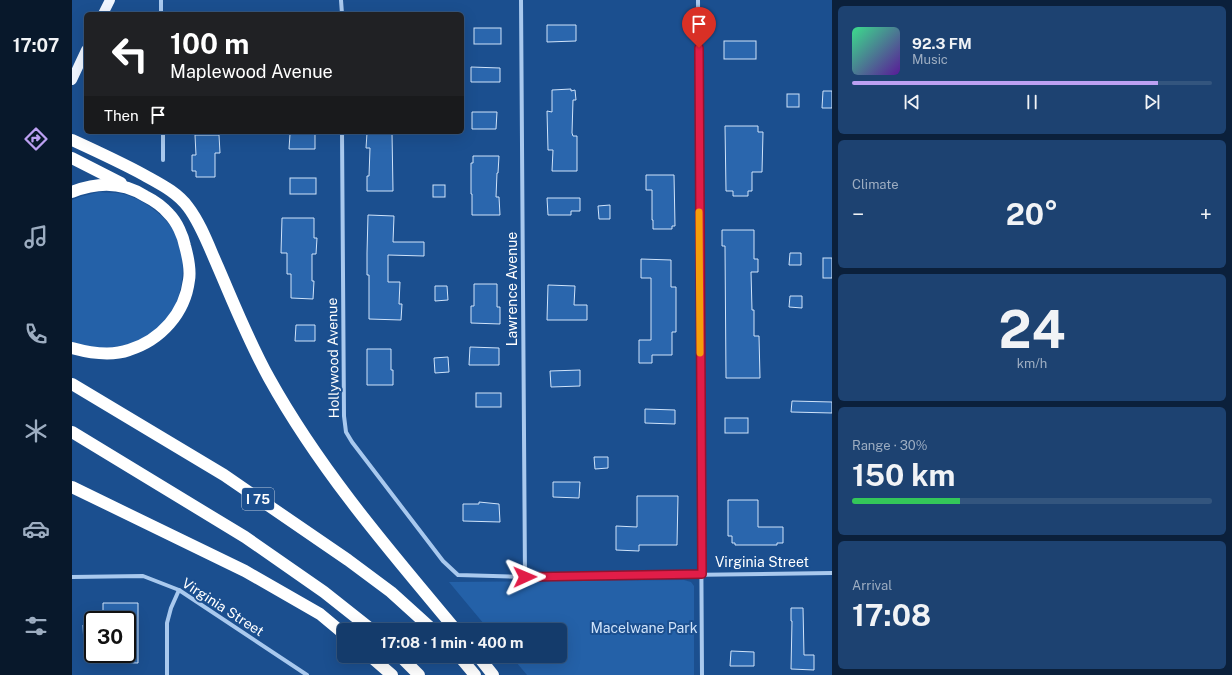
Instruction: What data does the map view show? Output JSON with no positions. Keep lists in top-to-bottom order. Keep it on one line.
{"streets":{"highway":["I 75"],"street":["Lawrence Avenue","Hollywood Avenue","Virginia Street"]},"crossings":[["Lawrence Avenue","Hollywood Avenue"],["Lawrence Avenue","Virginia Street"],["Hollywood Avenue","Virginia Street"]],"parks":["Macelwane Park"],"page":{"tabs":"17:07","turn":["100 m","Maplewood Avenue"],"song":["92.3 FM","Music"],"then":"Then","tile":["Climate",["24","km/h"],["Range · 30%","150 km"],["Arrival","17:08"]],"heat":["−","20°","+"],"limit":"30","trip":"17:08 · 1 min · 400 m"}}
